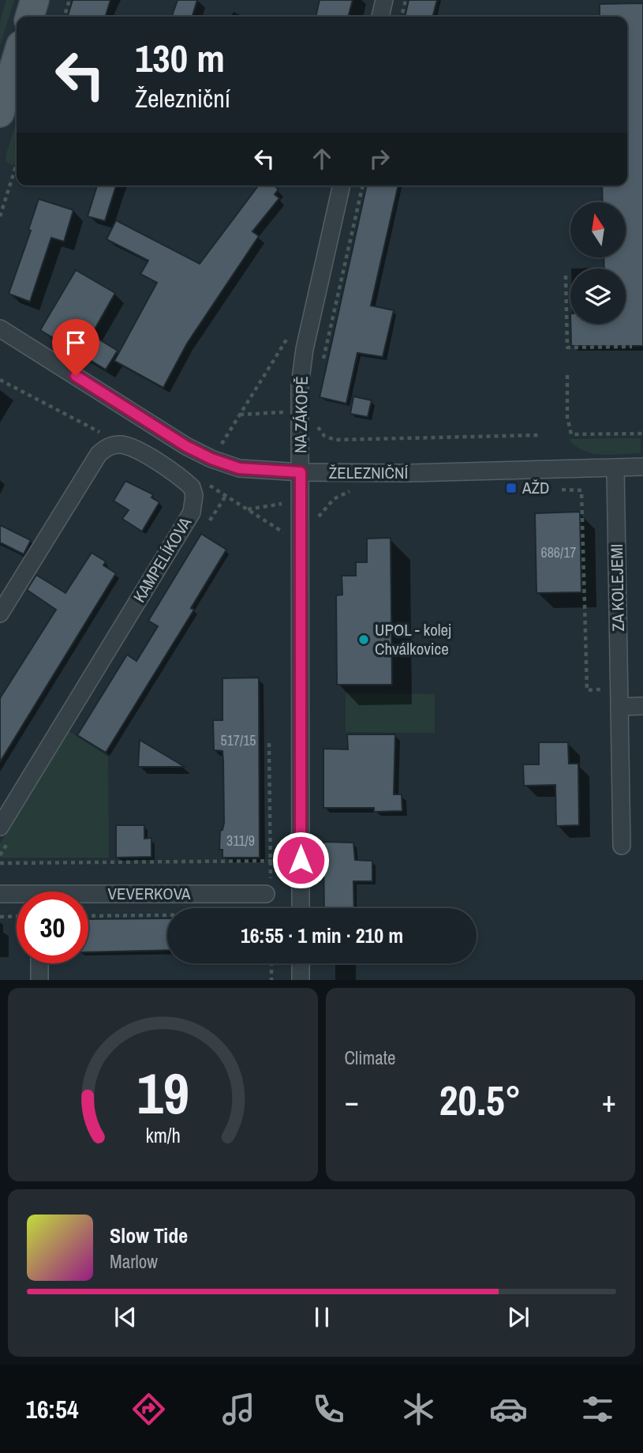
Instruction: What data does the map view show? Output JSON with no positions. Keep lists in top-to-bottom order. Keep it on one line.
{"streets":{"street":["NA ZÁKOPĚ","ŽELEZNIČNÍ","KAMPELÍKOVA","ZA KOLEJEMI","VEVERKOVA"]},"crossings":[["NA ZÁKOPĚ","ŽELEZNIČNÍ"],["ŽELEZNIČNÍ","ZA KOLEJEMI"]],"places":{"transit":["AŽD"],"other":["UPOL - kolej Chválkovice"]},"house_numbers":["686/17","517/15","311/9"],"north":"top","page":{"turn":["130 m","Železniční"],"limit":"30","trip":"16:55 · 1 min · 210 m","tile":"Climate","heat":["−","20.5°","+"],"song":["Slow Tide","Marlow"],"tabs":"16:54","gauge":["19","km/h"]}}
